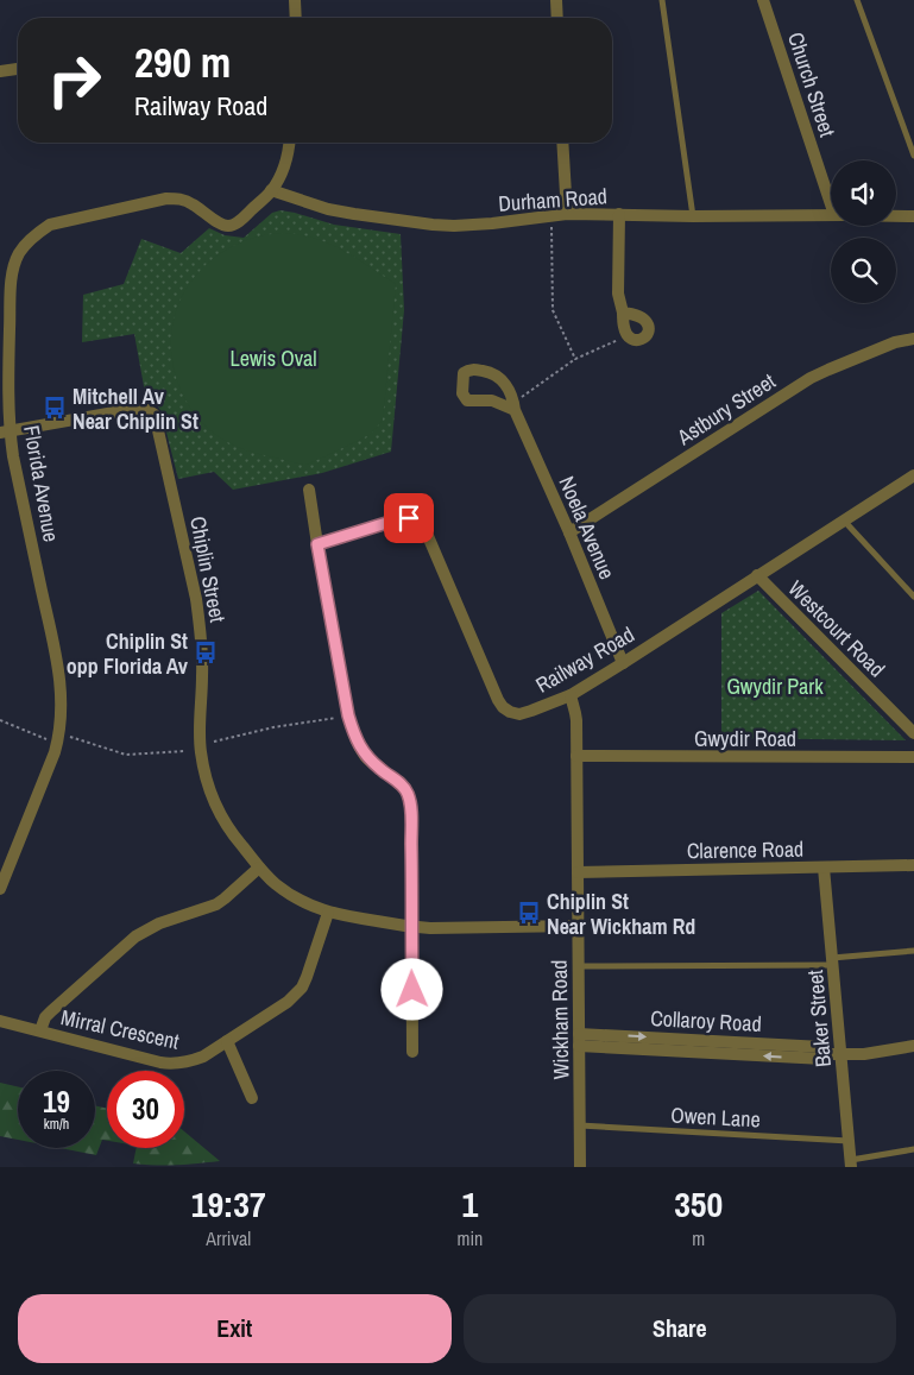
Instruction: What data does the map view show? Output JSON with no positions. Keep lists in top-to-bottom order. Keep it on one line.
{"streets":{"street":["Church Street","Durham Road","Astbury Street","Florida Avenue","Noela Avenue","Chiplin Street","Westcourt Road","Railway Road","Gwydir Road","Clarence Road","Baker Street","Wickham Road","Collaroy Road","Mirral Crescent"],"lane":["Owen Lane"]},"crossings":[["Durham Road","Florida Avenue"],["Astbury Street","Noela Avenue"],["Florida Avenue","Chiplin Street"],["Noela Avenue","Railway Road"],["Chiplin Street","Wickham Road"],["Chiplin Street","Mirral Crescent"],["Westcourt Road","Railway Road"],["Railway Road","Wickham Road"],["Gwydir Road","Wickham Road"],["Clarence Road","Baker Street"],["Clarence Road","Wickham Road"],["Baker Street","Collaroy Road"],["Baker Street","Owen Lane"],["Wickham Road","Collaroy Road"],["Wickham Road","Owen Lane"]],"parks":["Lewis Oval","Gwydir Park"],"places":{"bus stop":["Mitchell Av Near Chiplin St","Chiplin St opp Florida Av","Chiplin St Near Wickham Rd"]},"page":{"turn":["290 m","Railway Road"],"speed":"19 km/h","limit":"30","eta":["19:37","Arrival","1","min","350","m"],"buttons":["Exit","Share"]}}
